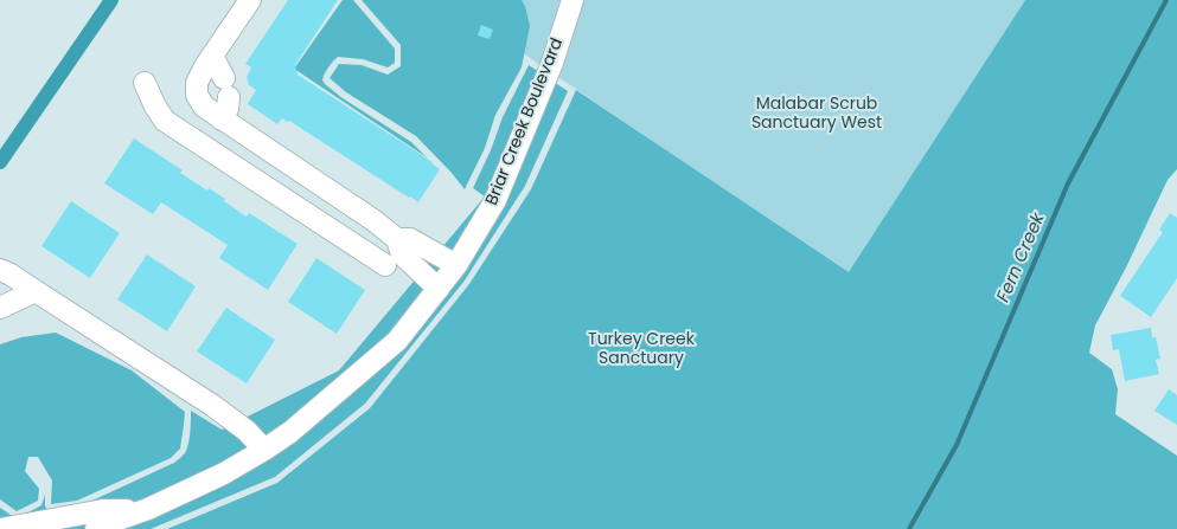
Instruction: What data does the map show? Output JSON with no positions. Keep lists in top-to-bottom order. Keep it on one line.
{"streets":{"street":["Briar Creek Boulevard"]},"water":["Fern Creek"],"parks":["Malabar Scrub Sanctuary West","Turkey Creek Sanctuary"]}
